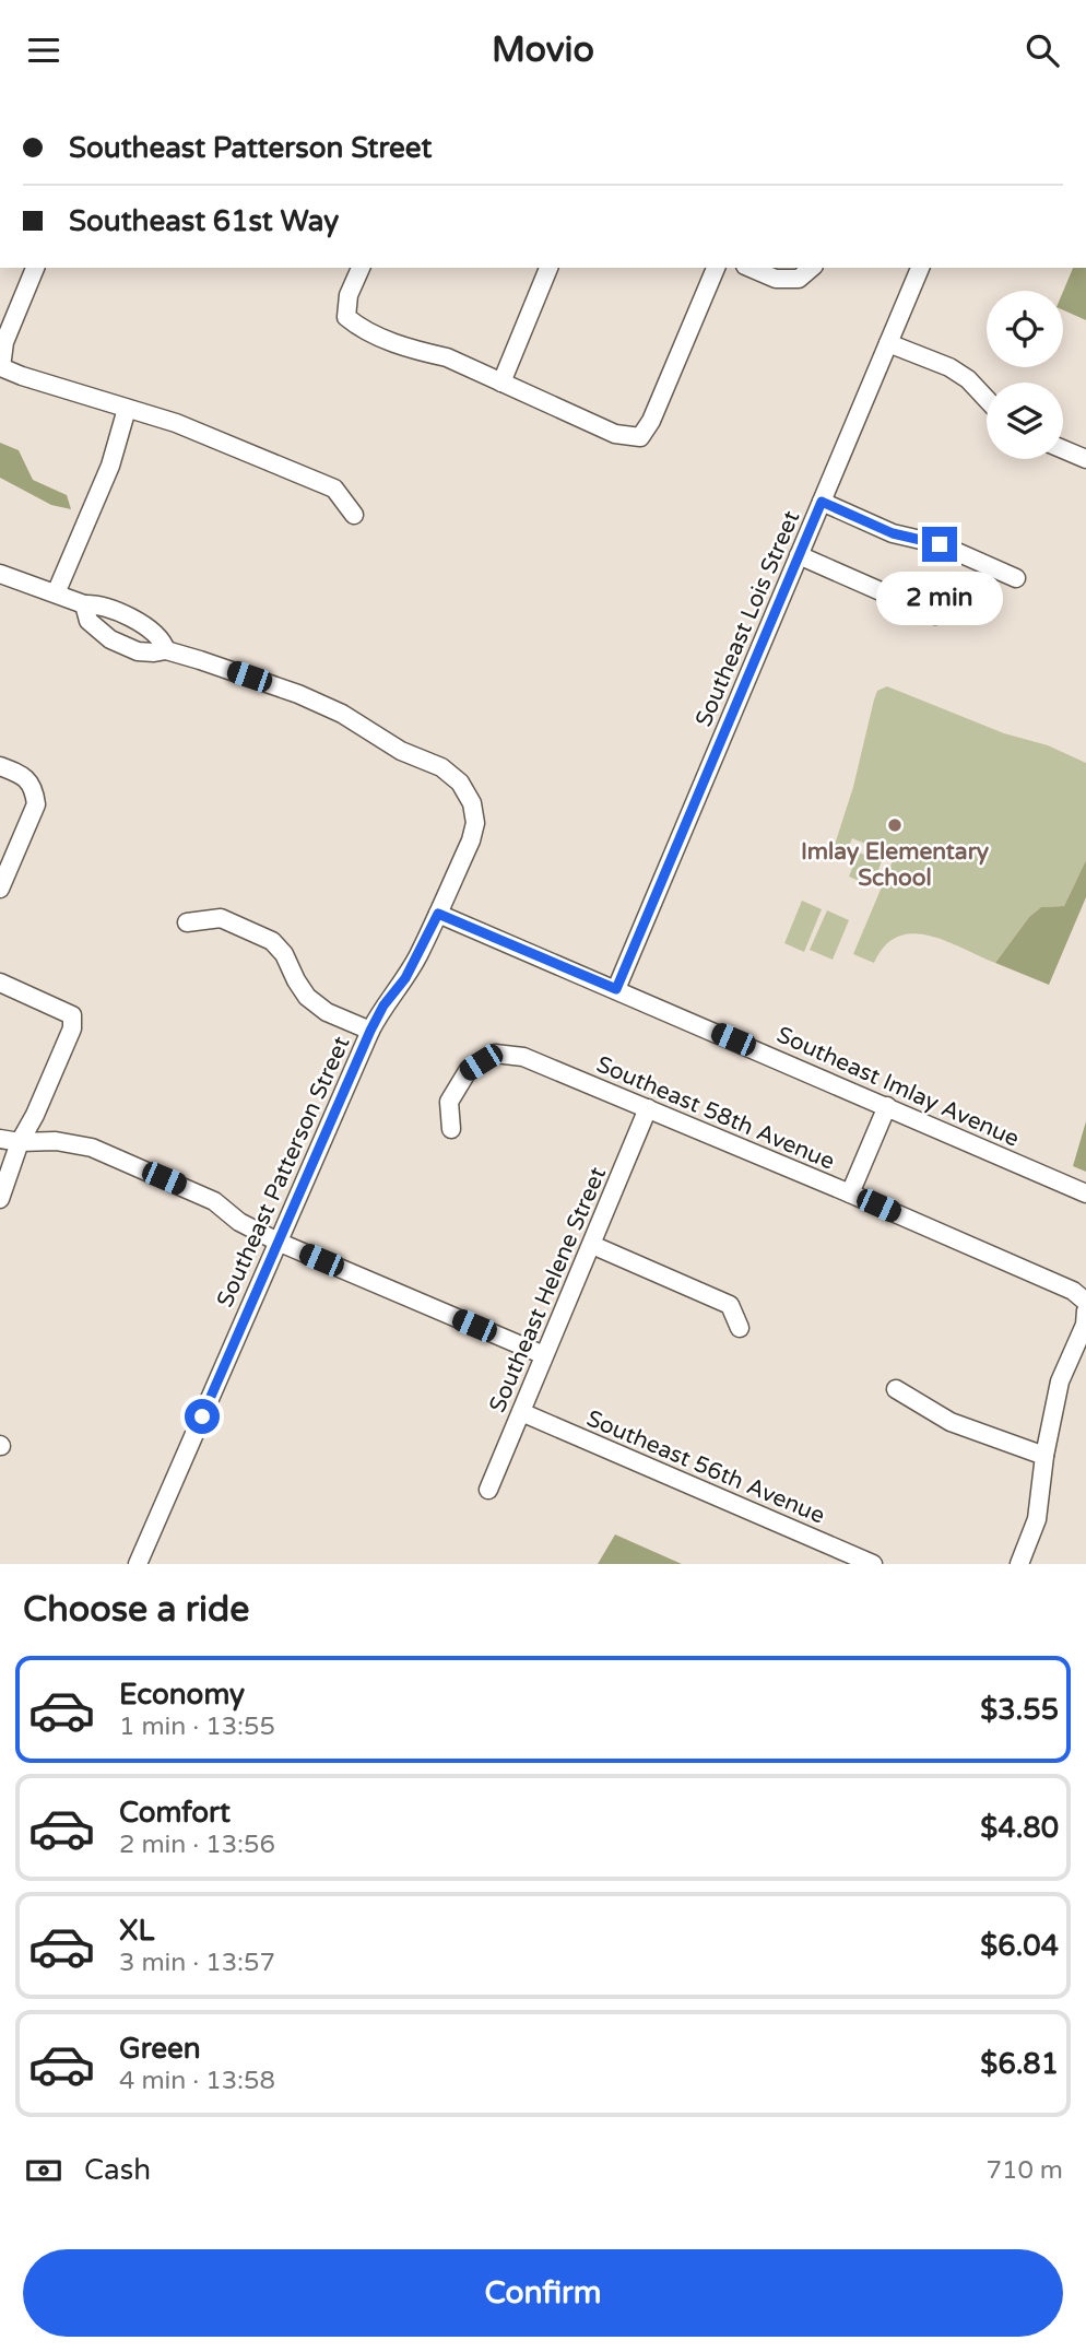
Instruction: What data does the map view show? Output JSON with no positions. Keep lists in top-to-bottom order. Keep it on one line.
{"streets":{"street":["Southeast Lois Street","Southeast Imlay Avenue","Southeast 58th Avenue","Southeast Patterson Street","Southeast Helene Street","Southeast 56th Avenue"]},"crossings":[["Southeast Lois Street","Southeast Imlay Avenue"],["Southeast Imlay Avenue","Southeast Patterson Street"],["Southeast 58th Avenue","Southeast Helene Street"],["Southeast Helene Street","Southeast 56th Avenue"]],"places":["Imlay Elementary School"],"page":{"header":"Movio","banner":["Southeast Patterson Street","Southeast 61st Way"],"bubble":"2 min","heading":"Choose a ride","list":[{"name":"Economy","note":"1 min · 13:55","value":"$3.55"},{"name":"Comfort","note":"2 min · 13:56","value":"$4.80"},{"name":"XL","note":"3 min · 13:57","value":"$6.04"},{"name":"Green","note":"4 min · 13:58","value":"$6.81"}],"pay":["Cash","710 m"],"buttons":"Confirm"}}
